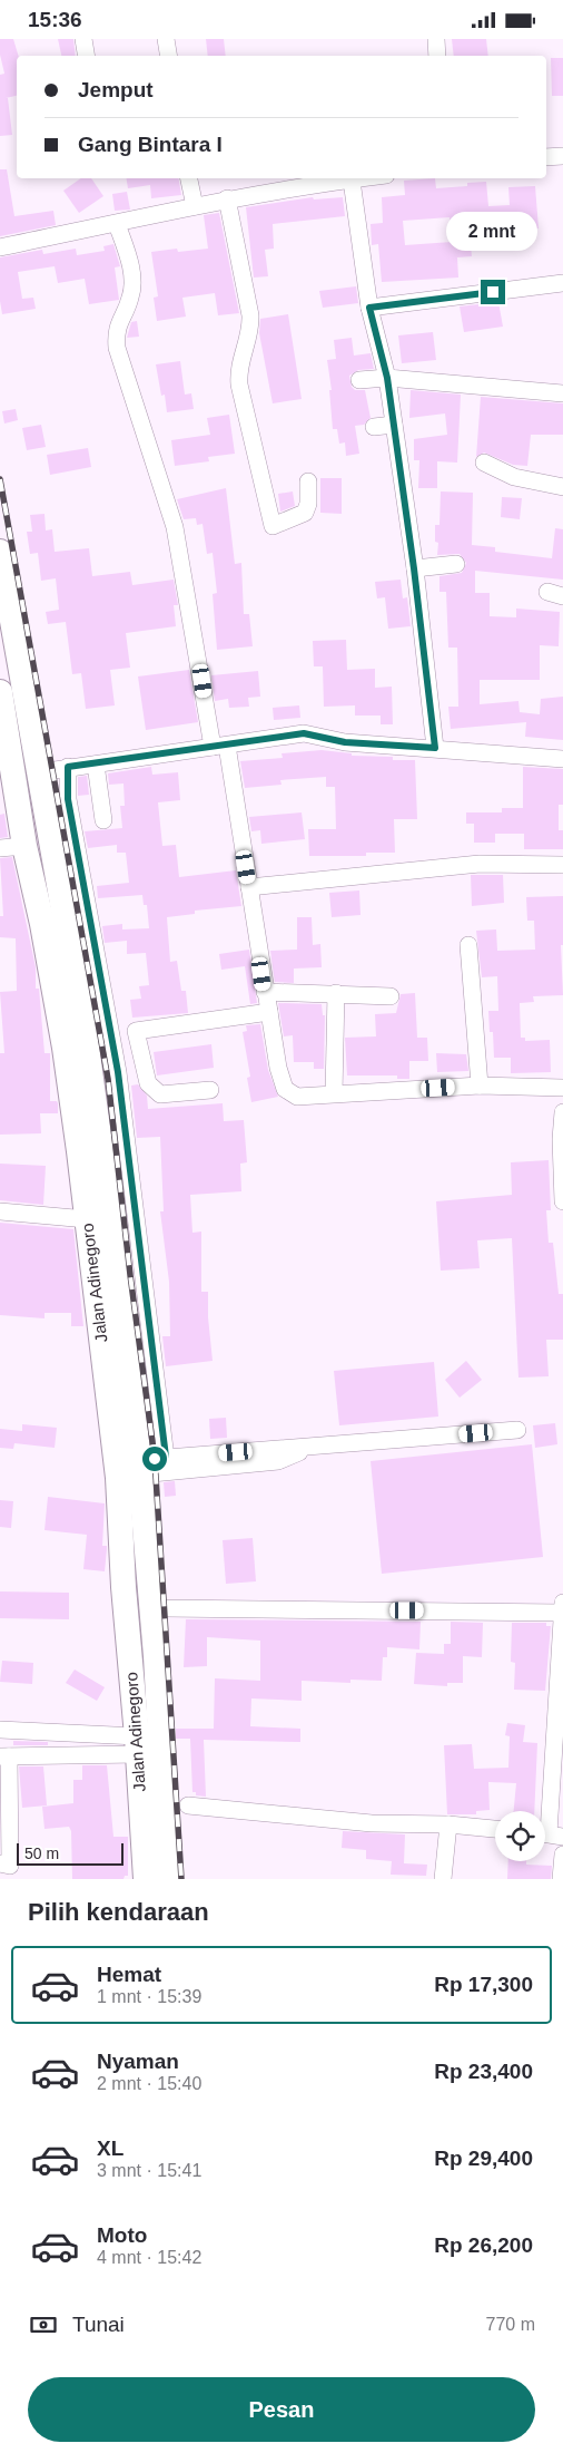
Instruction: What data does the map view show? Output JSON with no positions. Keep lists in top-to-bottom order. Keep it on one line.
{"streets":{"highway":["Jalan Adinegoro"]},"scale_bar":"50 m","page":{"status":"15:36","banner":["Jemput","Gang Bintara I"],"bubble":"2 mnt","scale":"50 m","heading":"Pilih kendaraan","list":[{"name":"Hemat","note":"1 mnt · 15:39","value":"Rp 17,300"},{"name":"Nyaman","note":"2 mnt · 15:40","value":"Rp 23,400"},{"name":"XL","note":"3 mnt · 15:41","value":"Rp 29,400"},{"name":"Moto","note":"4 mnt · 15:42","value":"Rp 26,200"}],"pay":["Tunai","770 m"],"buttons":"Pesan"}}
